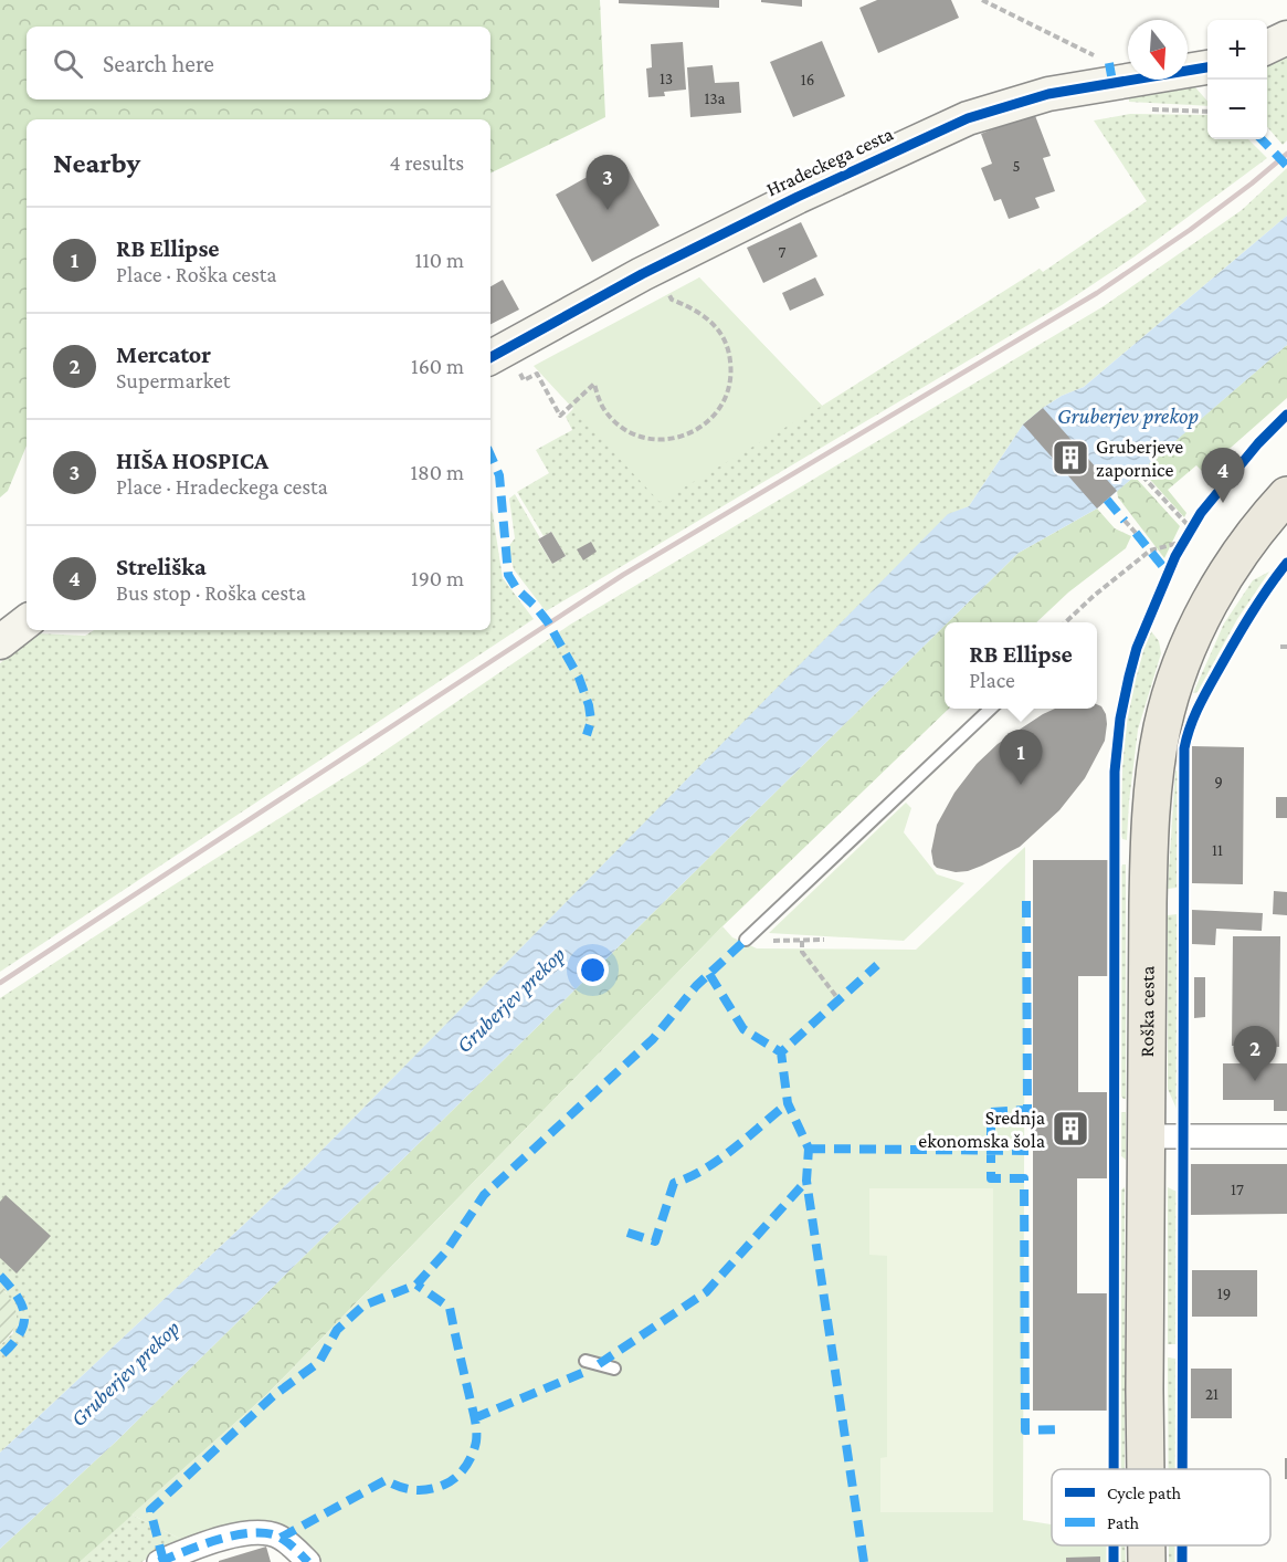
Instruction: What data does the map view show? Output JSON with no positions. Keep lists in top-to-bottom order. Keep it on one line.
{"streets":{"main road":["Roška cesta"],"street":["Hradeckega cesta"]},"water":["Gruberjev prekop"],"places":{"building":["Gruberjeve zapornice","Srednja ekonomska šola"]},"house_numbers":["13","16","13a","5","7","9","11","17","19","21"],"legend":["Cycle path","Path"],"north":"bottom","page":{"map_buttons":["+","−"],"search":"Search here","heading":["Nearby","4 results"],"pins":["3","4","1","2"],"list":[{"mark":"1","name":"RB Ellipse","note":"Place · Roška cesta","value":"110 m"},{"mark":"2","name":"Mercator","note":"Supermarket","value":"160 m"},{"mark":"3","name":"HIŠA HOSPICA","note":"Place · Hradeckega cesta","value":"180 m"},{"mark":"4","name":"Streliška","note":"Bus stop · Roška cesta","value":"190 m"}],"popup":["RB Ellipse","Place"]}}
